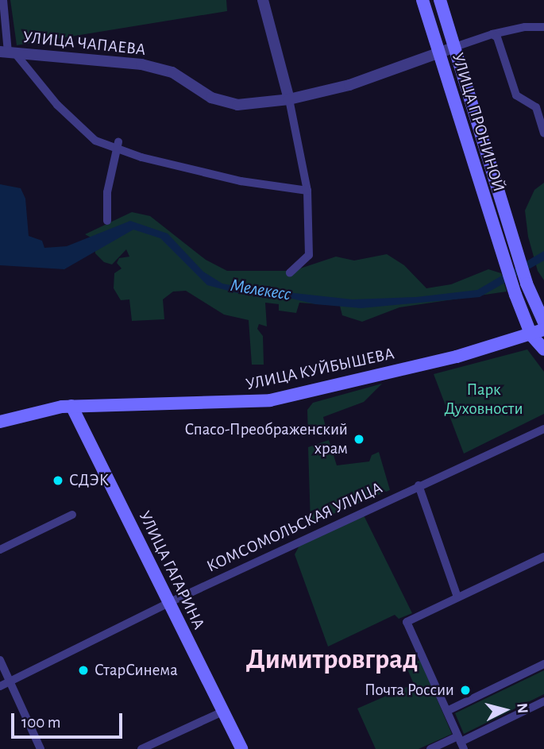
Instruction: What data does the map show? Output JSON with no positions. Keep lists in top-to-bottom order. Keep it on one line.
{"streets":{"main road":["УЛИЦА ПРОНИНОЙ","УЛИЦА КУЙБЫШЕВА","УЛИЦА ГАГАРИНА"],"street":["УЛИЦА ЧАПАЕВА","КОМСОМОЛЬСКАЯ УЛИЦА"]},"crossings":[["УЛИЦА ЧАПАЕВА","УЛИЦА ПРОНИНОЙ"],["УЛИЦА ПРОНИНОЙ","УЛИЦА КУЙБЫШЕВА"],["УЛИЦА КУЙБЫШЕВА","УЛИЦА ГАГАРИНА"],["КОМСОМОЛЬСКАЯ УЛИЦА","УЛИЦА ГАГАРИНА"]],"districts":["Димитровград"],"water":["Мелекесс"],"parks":["Парк Духовности"],"places":["Спасо-Преображенский храм","СДЭК","СтарСинема","Почта России"],"scale_bar":"100 m","north":"right"}
